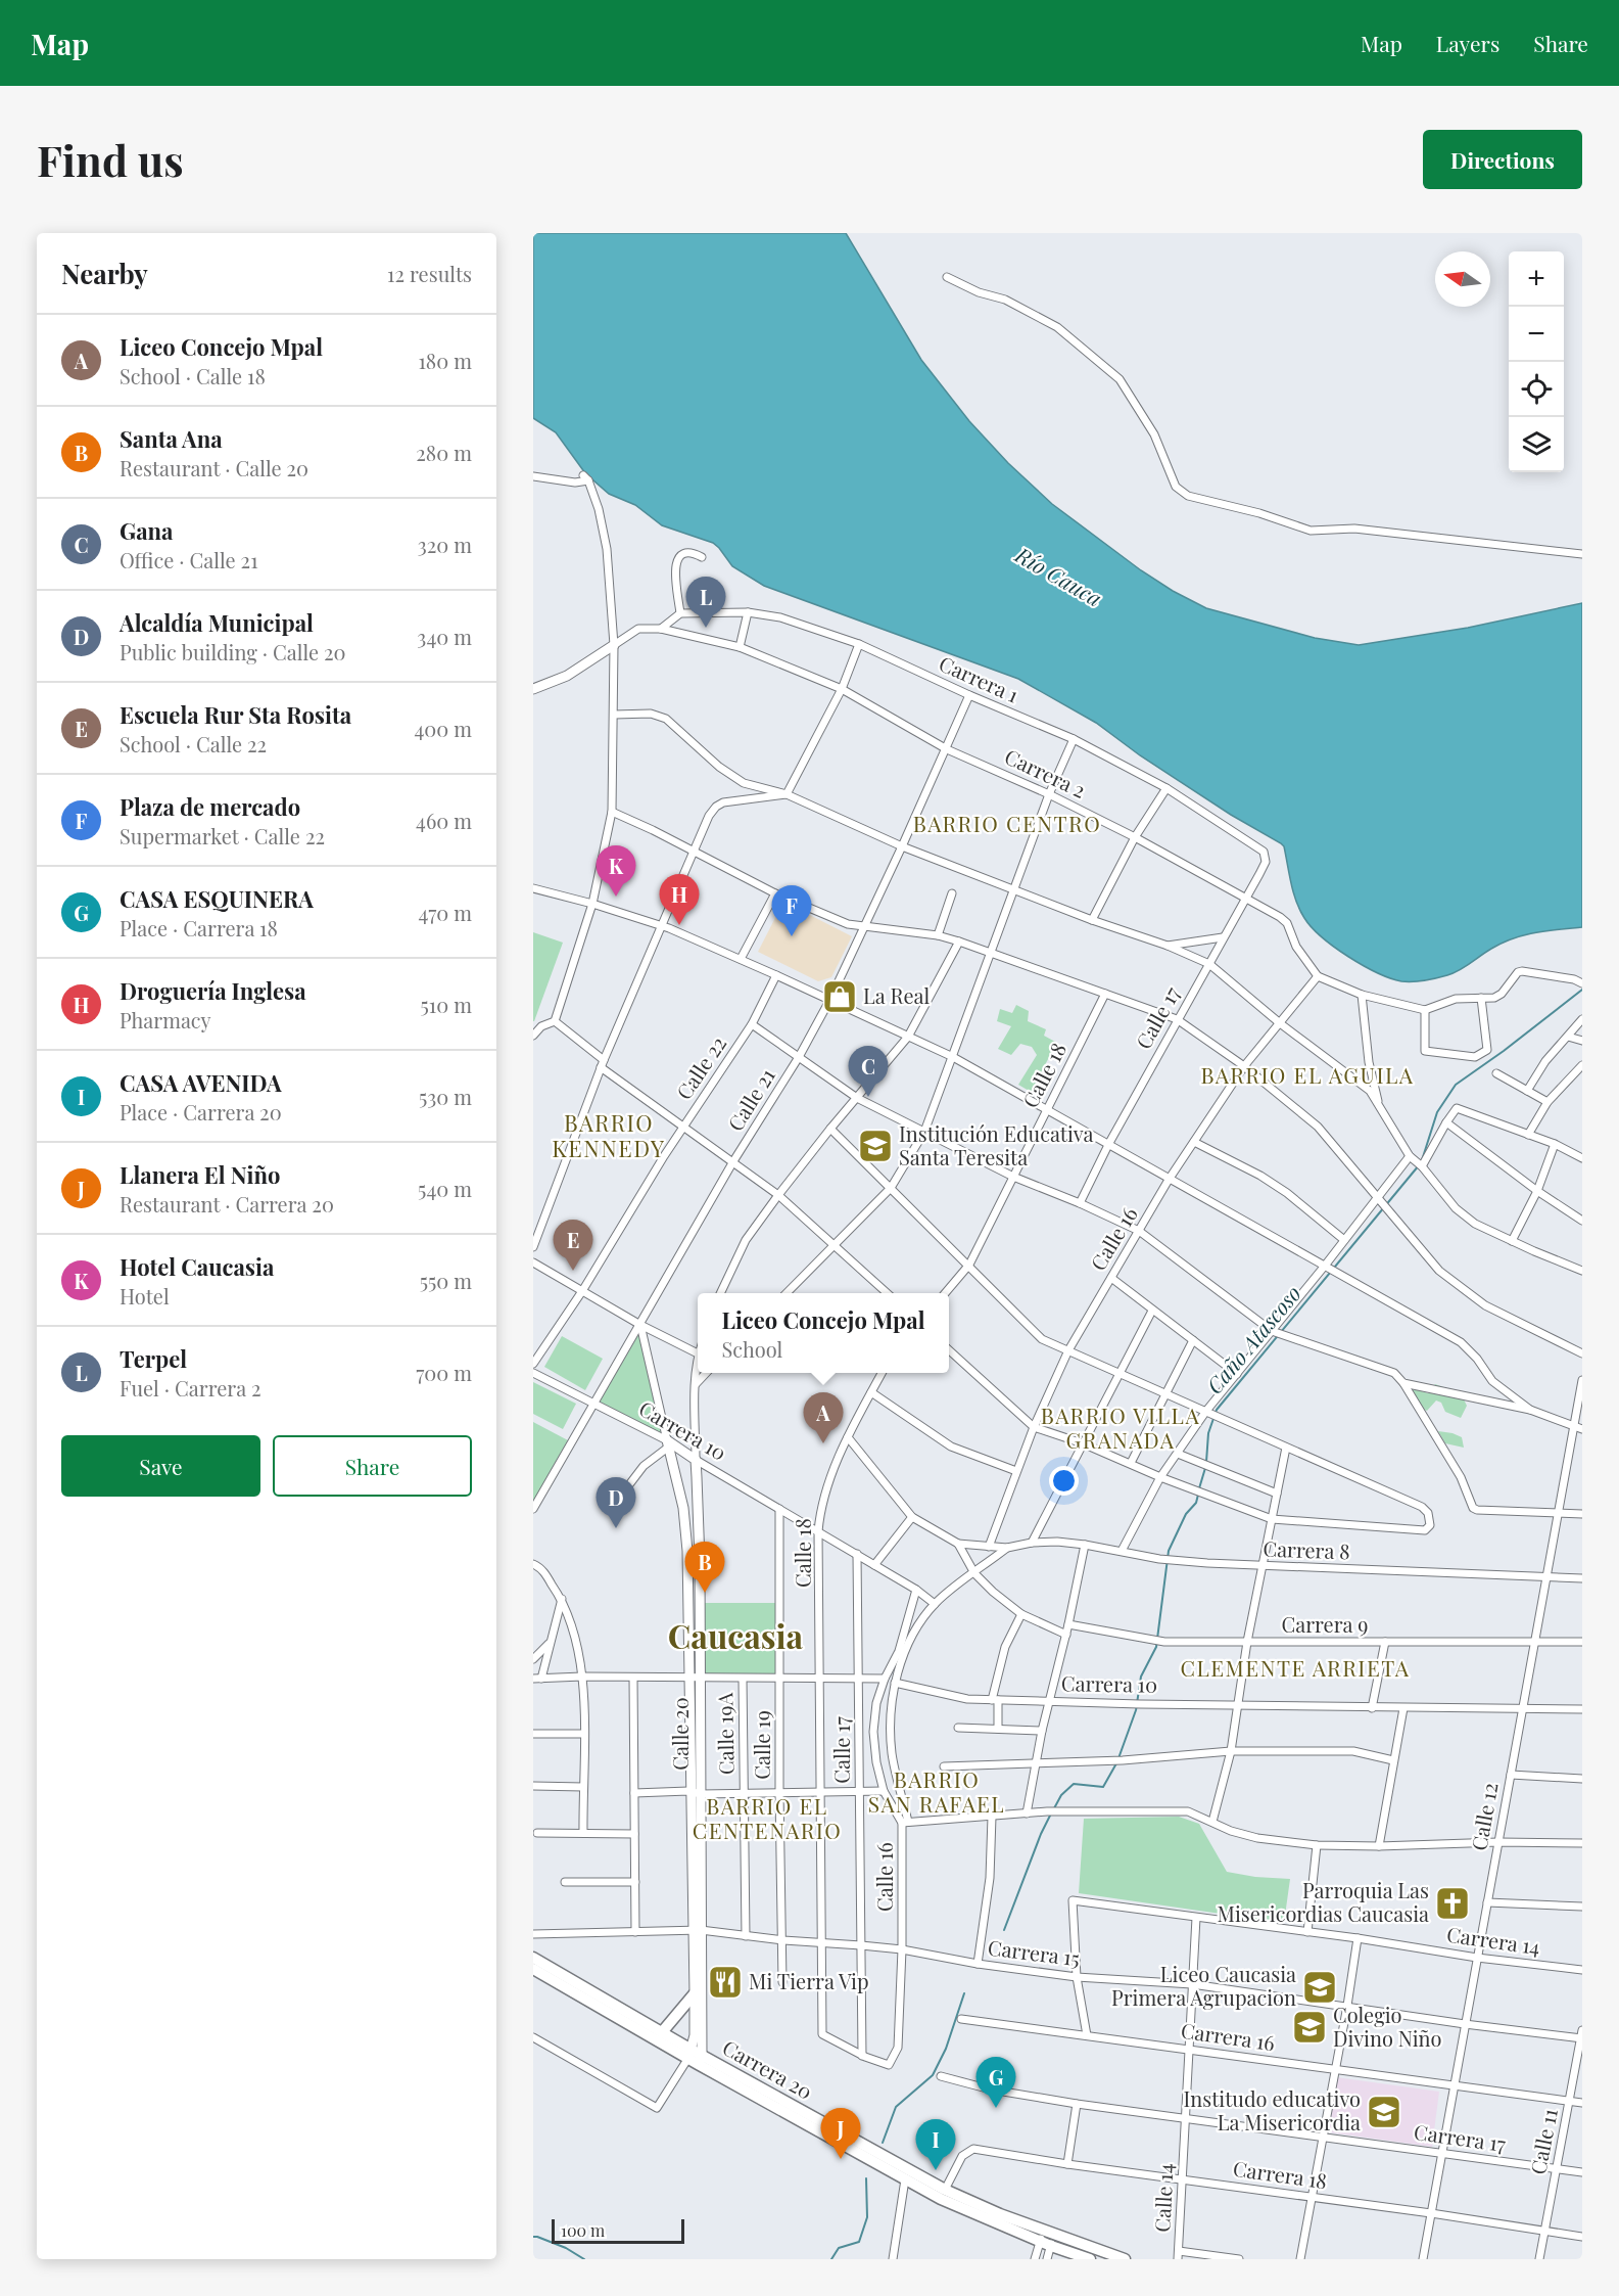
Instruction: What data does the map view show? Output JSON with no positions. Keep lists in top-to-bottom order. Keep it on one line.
{"streets":{"main road":["Carrera 20"],"street":["Carrera 1","Carrera 2","Calle 17","Calle 22","Calle 18","Calle 21","Calle 16","Carrera 10","Carrera 8","Carrera 9","Calle 20","Calle 19A","Calle 19","Calle 12","Carrera 14","Carrera 15","Carrera 16","Carrera 17","Calle 11","Carrera 18","Calle 14"]},"crossings":[["Carrera 1","Calle 17"],["Carrera 1","Calle 21"],["Carrera 2","Calle 17"],["Carrera 2","Calle 21"],["Carrera 2","Calle 16"],["Calle 17","Calle 18"],["Calle 17","Calle 16"],["Calle 17","Carrera 10"],["Calle 17","Carrera 15"],["Calle 18","Calle 16"],["Calle 18","Carrera 10"],["Calle 18","Carrera 15"],["Calle 21","Carrera 10"],["Calle 16","Carrera 10"],["Calle 16","Carrera 8"],["Calle 16","Carrera 15"],["Carrera 10","Calle 20"],["Carrera 10","Calle 19"],["Carrera 10","Calle 12"],["Carrera 8","Calle 12"],["Carrera 9","Calle 12"],["Calle 20","Carrera 15"],["Calle 20","Carrera 20"],["Calle 19A","Carrera 15"],["Calle 19","Carrera 15"],["Calle 12","Carrera 14"],["Calle 12","Carrera 15"],["Calle 12","Carrera 16"],["Calle 12","Carrera 17"],["Calle 12","Carrera 18"],["Carrera 14","Carrera 15"],["Carrera 14","Calle 14"],["Carrera 15","Calle 11"],["Carrera 15","Calle 14"],["Carrera 16","Calle 11"],["Carrera 16","Calle 14"],["Carrera 20","Carrera 18"],["Carrera 17","Calle 11"],["Carrera 17","Calle 14"],["Calle 11","Carrera 18"],["Carrera 18","Calle 14"]],"districts":["BARRIO CENTRO","BARRIO EL AGUILA","BARRIO KENNEDY","BARRIO VILLA GRANADA","Caucasia","CLEMENTE ARRIETA","BARRIO SAN RAFAEL","BARRIO EL CENTENARIO"],"water":["Río Cauca","Caño Atascoso"],"places":{"shop":["La Real"],"school or university":["Institución Educativa Santa Teresita","Liceo Caucasia Primera Agrupacion","Colegio Divino Niño","Institudo educativo La Misericordia"],"church":["Parroquia Las Misericordias Caucasia"],"restaurant":["Mi Tierra Vip"]},"scale_bar":"100 m","north":"left","page":{"header":"Map","nav":["Map","Layers","Share"],"buttons":["Directions",["Save","Share"]],"title":"Find us","heading":["Nearby","12 results"],"map_buttons":["+","−"],"list":[{"mark":"A","name":"Liceo Concejo Mpal","note":"School · Calle 18","value":"180 m"},{"mark":"B","name":"Santa Ana","note":"Restaurant · Calle 20","value":"280 m"},{"mark":"C","name":"Gana","note":"Office · Calle 21","value":"320 m"},{"mark":"D","name":"Alcaldía Municipal","note":"Public building · Calle 20","value":"340 m"},{"mark":"E","name":"Escuela Rur Sta Rosita","note":"School · Calle 22","value":"400 m"},{"mark":"F","name":"Plaza de mercado","note":"Supermarket · Calle 22","value":"460 m"},{"mark":"G","name":"CASA ESQUINERA","note":"Place · Carrera 18","value":"470 m"},{"mark":"H","name":"Droguería Inglesa","note":"Pharmacy","value":"510 m"},{"mark":"I","name":"CASA AVENIDA","note":"Place · Carrera 20","value":"530 m"},{"mark":"J","name":"Llanera El Niño","note":"Restaurant · Carrera 20","value":"540 m"},{"mark":"K","name":"Hotel Caucasia","note":"Hotel","value":"550 m"},{"mark":"L","name":"Terpel","note":"Fuel · Carrera 2","value":"700 m"}],"pins":["L","K","H","F","C","E","A","D","B","G","J","I"],"popup":["Liceo Concejo Mpal","School"],"scale":"100 m"}}
